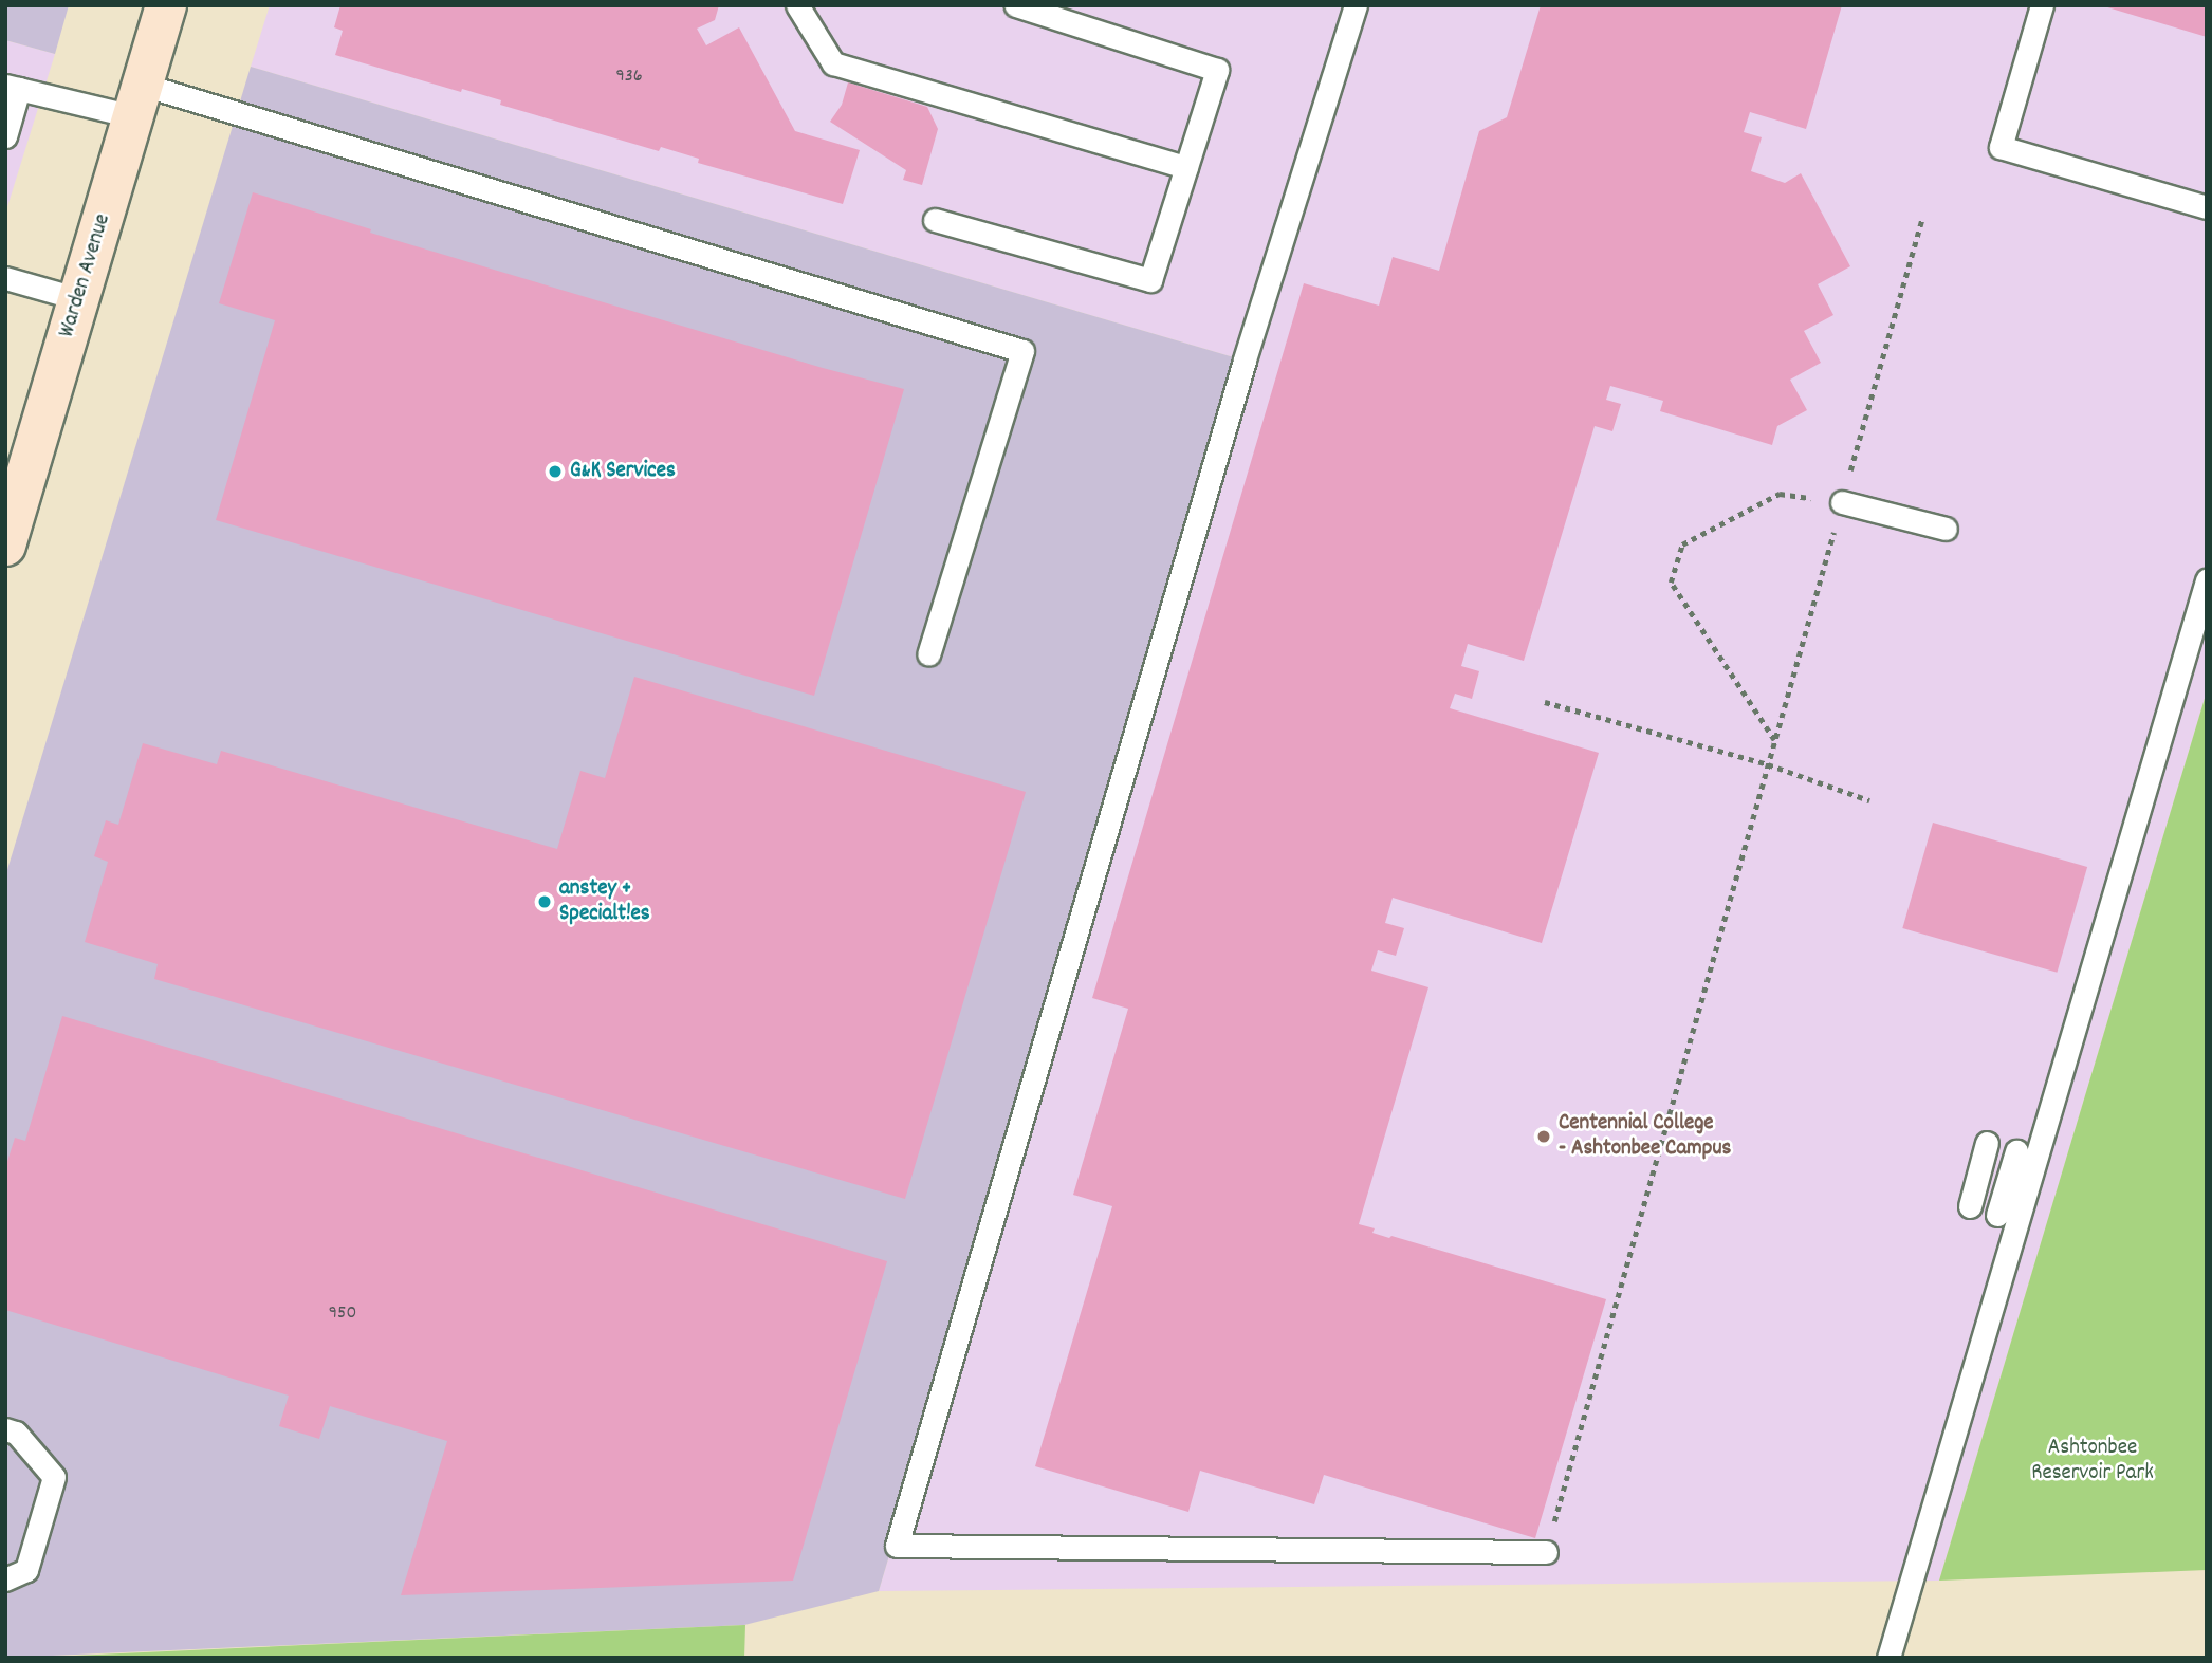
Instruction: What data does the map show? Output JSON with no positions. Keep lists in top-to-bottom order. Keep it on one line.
{"streets":{"main road":["Warden Avenue"]},"parks":["Ashtonbee Reservoir Park"],"places":["G&K Services","anstey + Specialt!es","Centennial College - Ashtonbee Campus"],"house_numbers":["936","950"]}
